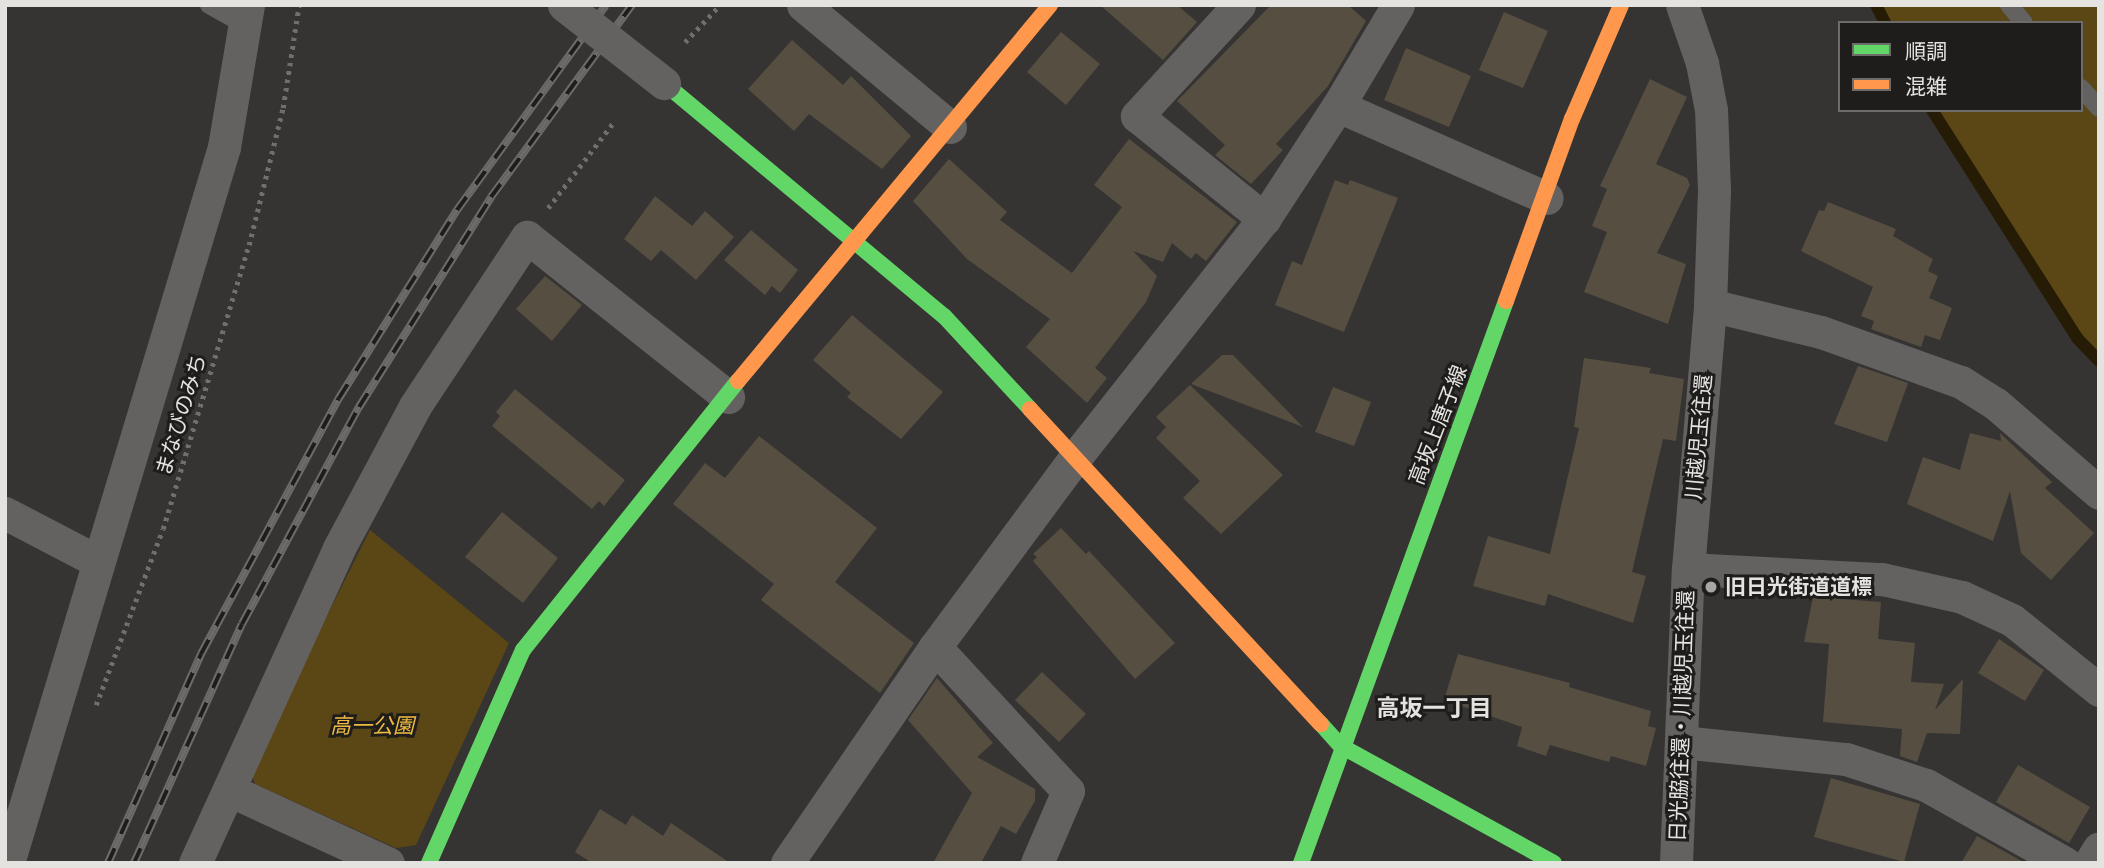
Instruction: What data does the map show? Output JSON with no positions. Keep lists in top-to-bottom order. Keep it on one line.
{"streets":{"street":["高坂上唐子線","川越児玉往還","日光脇往還・川越児玉往還"],"path":["まなびのみち"]},"crossings":[["川越児玉往還","日光脇往還・川越児玉往還"]],"districts":["高坂一丁目"],"parks":["高一公園"],"places":["旧日光街道道標"],"legend":["順調","混雑"]}
